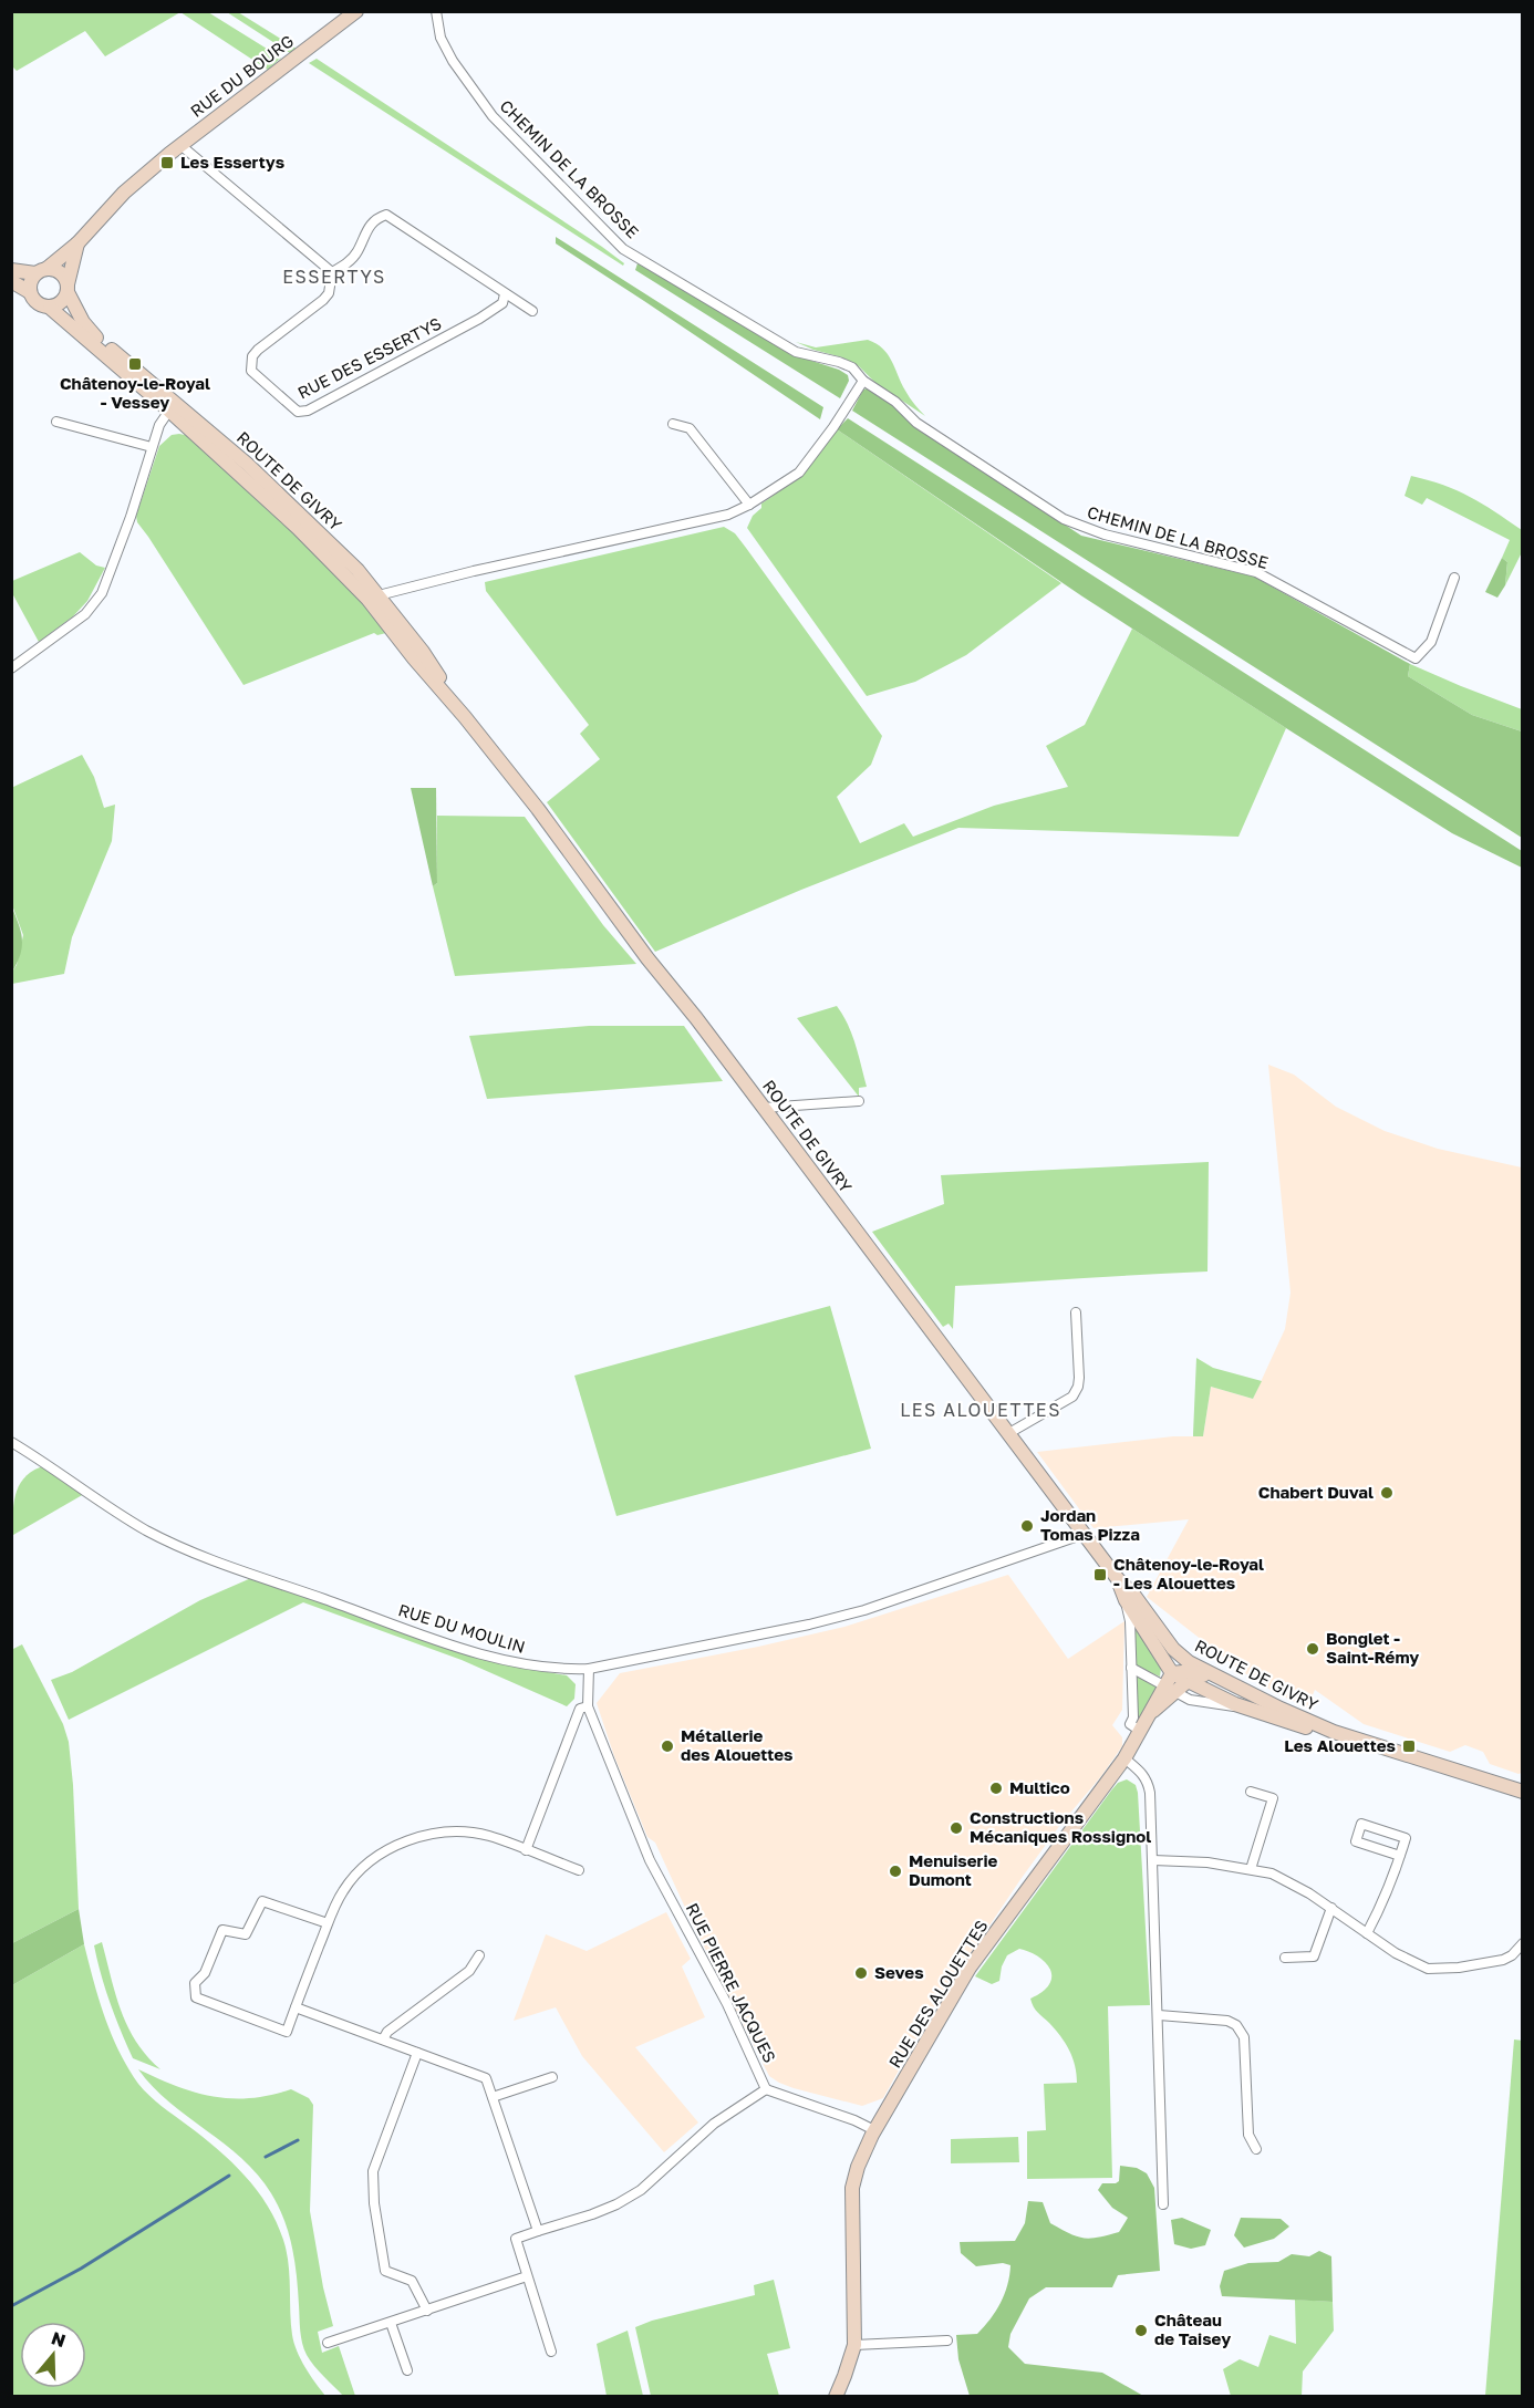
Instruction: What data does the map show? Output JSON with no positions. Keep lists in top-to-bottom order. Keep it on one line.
{"streets":{"main road":["RUE DU BOURG","ROUTE DE GIVRY","RUE DES ALOUETTES"],"street":["CHEMIN DE LA BROSSE","RUE DES ESSERTYS","RUE DU MOULIN","RUE PIERRE JACQUES"]},"crossings":[["RUE DU BOURG","ROUTE DE GIVRY"],["ROUTE DE GIVRY","RUE DU MOULIN"],["ROUTE DE GIVRY","RUE DES ALOUETTES"],["RUE DU MOULIN","RUE PIERRE JACQUES"]],"districts":["ESSERTYS","LES ALOUETTES"],"places":{"transit":["Les Essertys","Châtenoy-le-Royal - Vessey","Châtenoy-le-Royal - Les Alouettes","Les Alouettes"],"other":["Chabert Duval","Jordan Tomas Pizza","Bonglet - Saint-Rémy","Métallerie des Alouettes","Multico","Constructions Mécaniques Rossignol","Menuiserie Dumont","Seves","Château de Taisey"]},"north":"top"}
